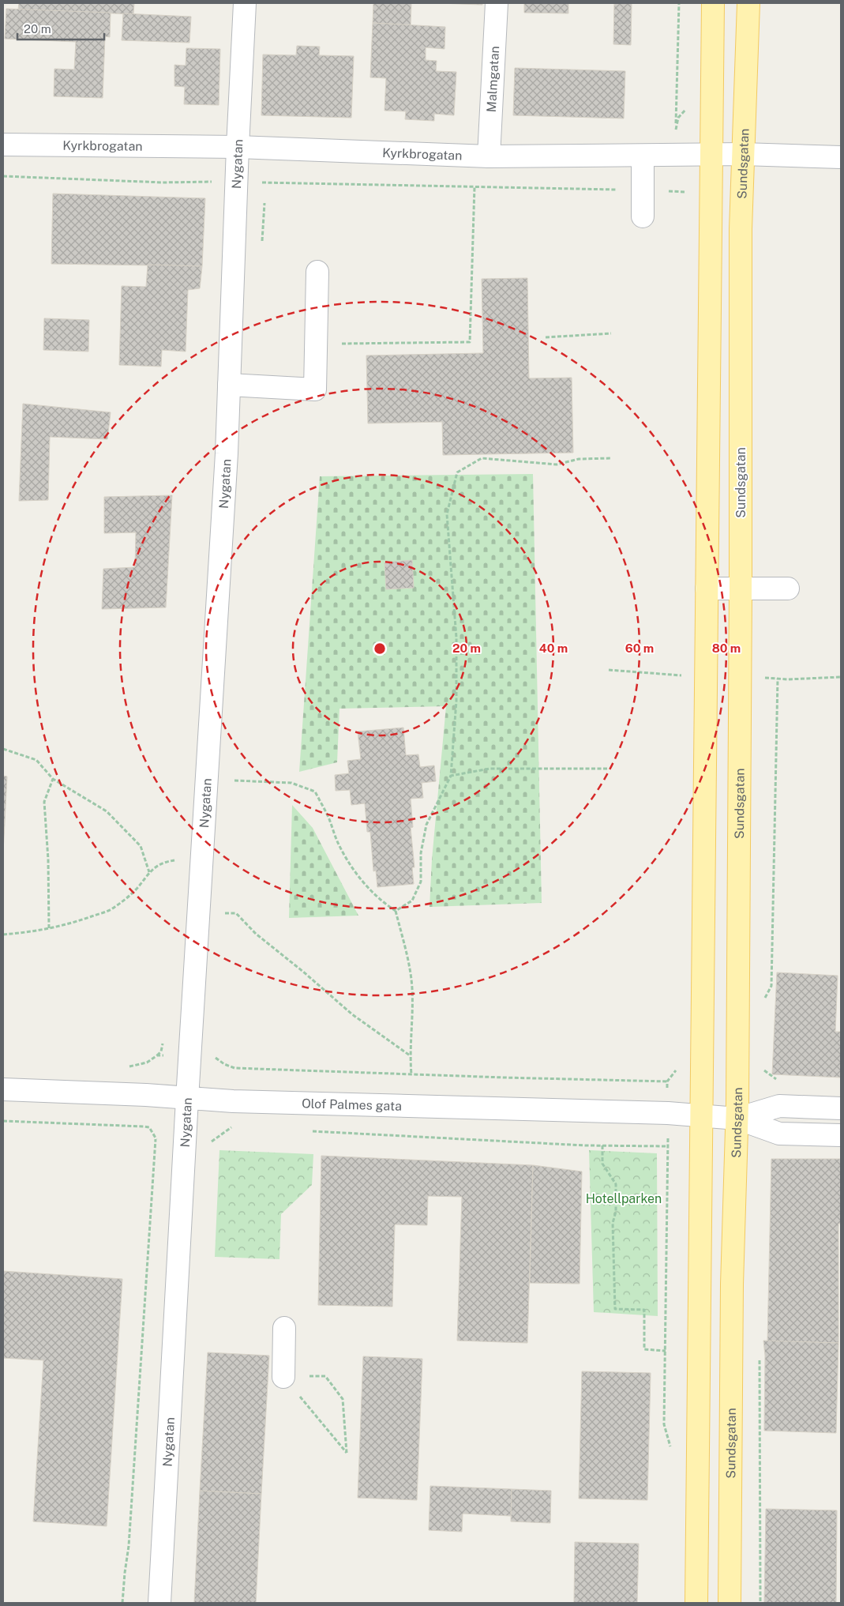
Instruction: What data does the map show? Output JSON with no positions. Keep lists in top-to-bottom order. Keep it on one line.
{"streets":{"main road":["Sundsgatan"],"street":["Malmgatan","Kyrkbrogatan","Nygatan","Olof Palmes gata"]},"crossings":[["Malmgatan","Kyrkbrogatan"],["Kyrkbrogatan","Sundsgatan"],["Kyrkbrogatan","Nygatan"],["Sundsgatan","Olof Palmes gata"],["Nygatan","Olof Palmes gata"]],"parks":["Hotellparken"],"scale_bar":"20 m","rings":["20 m","40 m","60 m","80 m"]}
